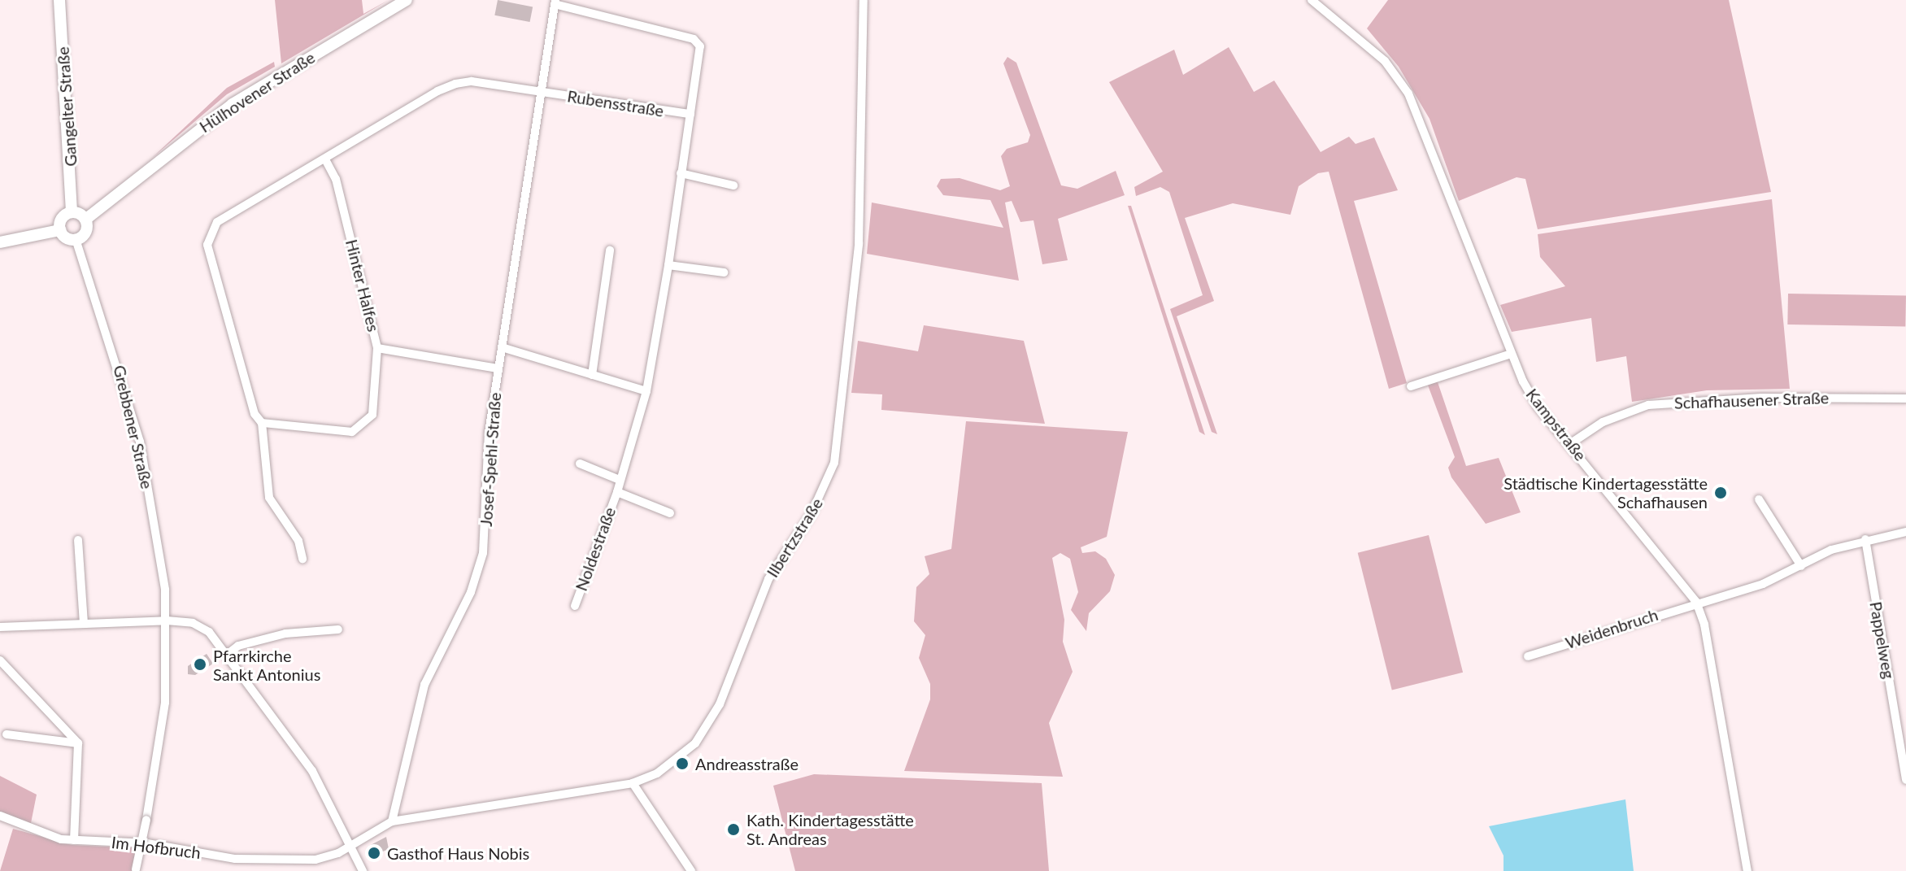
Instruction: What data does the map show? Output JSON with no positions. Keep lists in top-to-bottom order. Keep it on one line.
{"streets":{"main road":["Hülhovener Straße","Gangelter Straße"],"street":["Rubensstraße","Hinter Halfes","Schafhausener Straße","Kampstraße","Grebbener Straße","Josef-Spehl-Straße","Ilbertzstraße","Noldestraße","Weidenbruch","Pappelweg","Im Hofbruch"]},"crossings":[["Hülhovener Straße","Gangelter Straße"],["Hülhovener Straße","Grebbener Straße"],["Rubensstraße","Josef-Spehl-Straße"],["Rubensstraße","Noldestraße"],["Gangelter Straße","Grebbener Straße"],["Schafhausener Straße","Kampstraße"],["Kampstraße","Weidenbruch"],["Josef-Spehl-Straße","Ilbertzstraße"],["Josef-Spehl-Straße","Noldestraße"],["Weidenbruch","Pappelweg"]],"places":["Städtische Kindertagesstätte Schafhausen","Pfarrkirche Sankt Antonius","Andreasstraße","Kath. Kindertagesstätte St. Andreas","Gasthof Haus Nobis"]}
